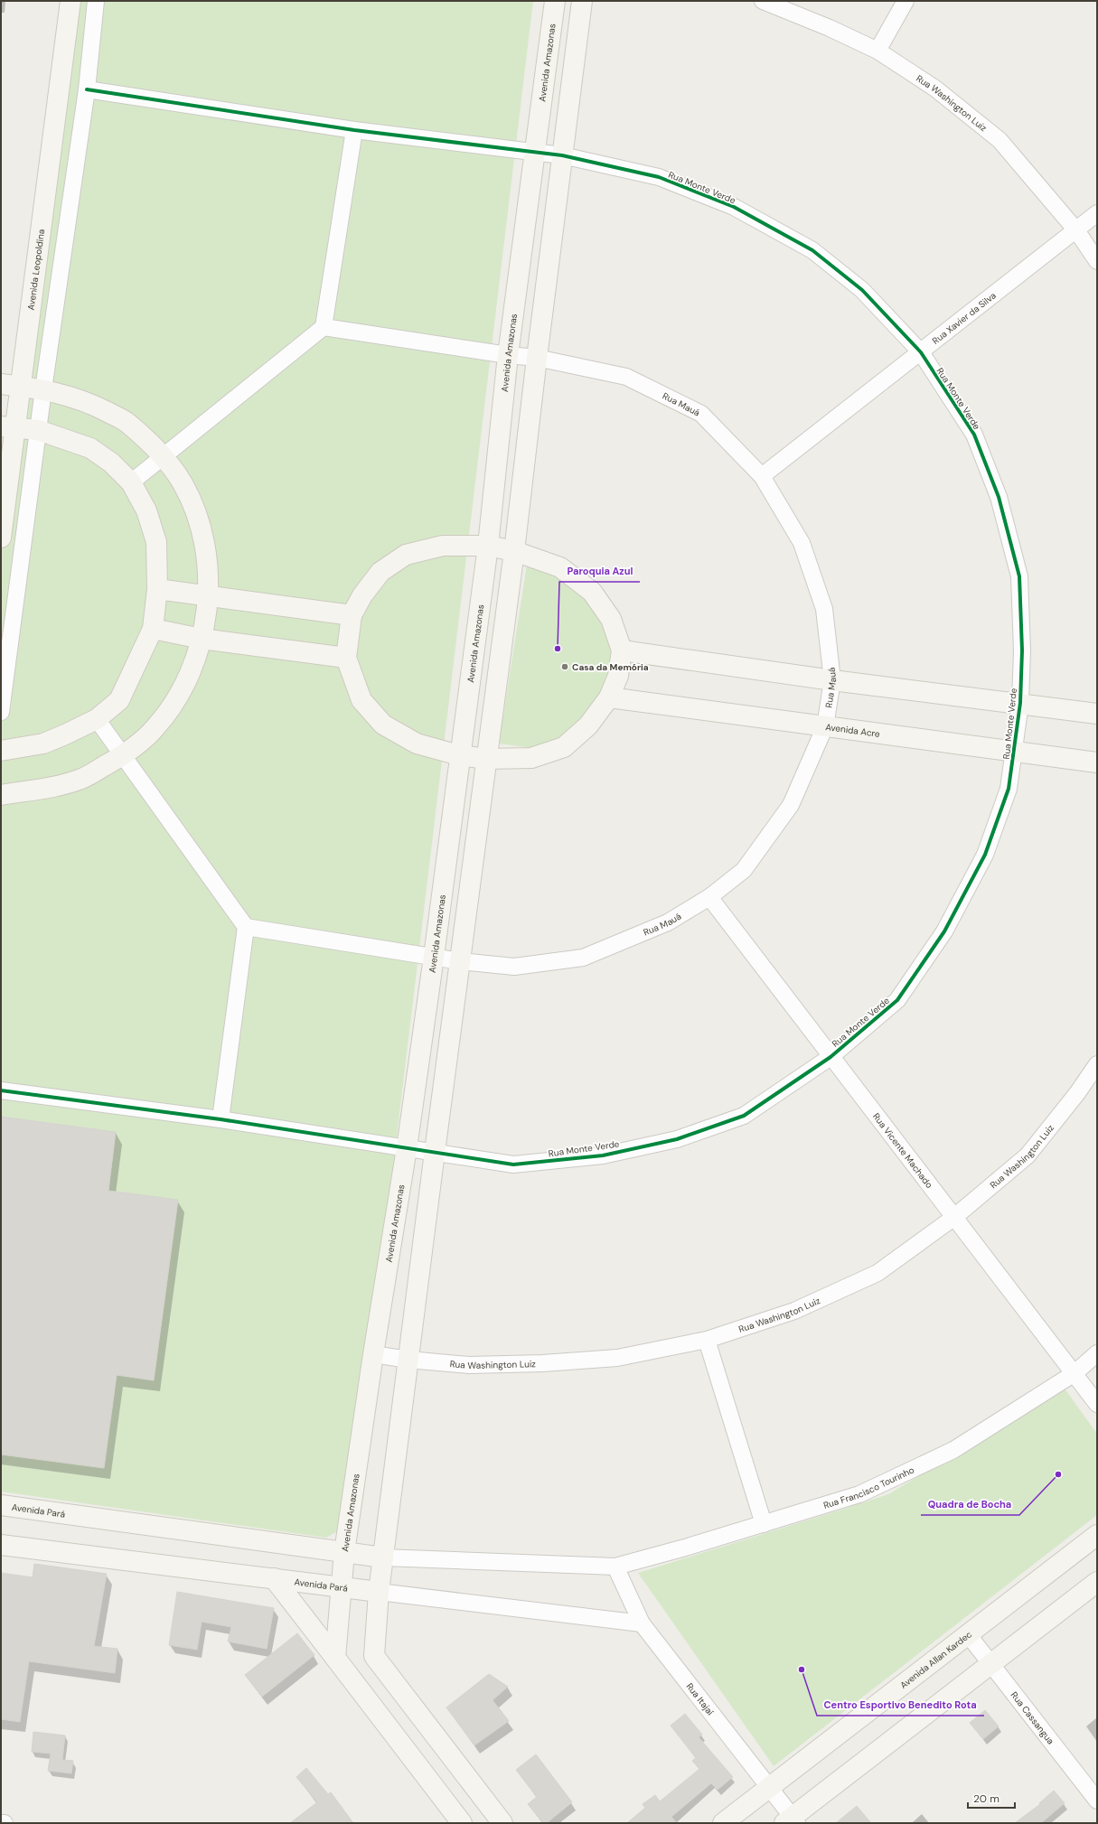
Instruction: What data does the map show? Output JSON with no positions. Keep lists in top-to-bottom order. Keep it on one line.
{"streets":{"main road":["Avenida Amazonas","Avenida Leopoldina","Avenida Acre","Avenida Pará","Avenida Allan Kardec"],"street":["Rua Washington Luiz","Rua Monte Verde","Rua Xavier da Silva","Rua Mauá","Rua Vicente Machado","Rua Francisco Tourinho","Rua Itajaí","Rua Cassangua"]},"crossings":[["Avenida Amazonas","Rua Washington Luiz"],["Avenida Amazonas","Rua Monte Verde"],["Avenida Amazonas","Rua Mauá"],["Avenida Amazonas","Avenida Pará"],["Rua Washington Luiz","Rua Xavier da Silva"],["Rua Washington Luiz","Rua Vicente Machado"],["Rua Monte Verde","Rua Xavier da Silva"],["Rua Monte Verde","Avenida Acre"],["Rua Monte Verde","Rua Vicente Machado"],["Rua Xavier da Silva","Rua Mauá"],["Rua Mauá","Avenida Acre"],["Rua Mauá","Rua Vicente Machado"],["Rua Vicente Machado","Rua Francisco Tourinho"],["Rua Francisco Tourinho","Avenida Pará"],["Rua Francisco Tourinho","Rua Itajaí"],["Avenida Pará","Rua Itajaí"],["Avenida Allan Kardec","Rua Itajaí"],["Avenida Allan Kardec","Rua Cassangua"]],"places":["Paroquia Azul","Casa da Memória","Quadra de Bocha","Centro Esportivo Benedito Rota"],"scale_bar":"20 m"}
